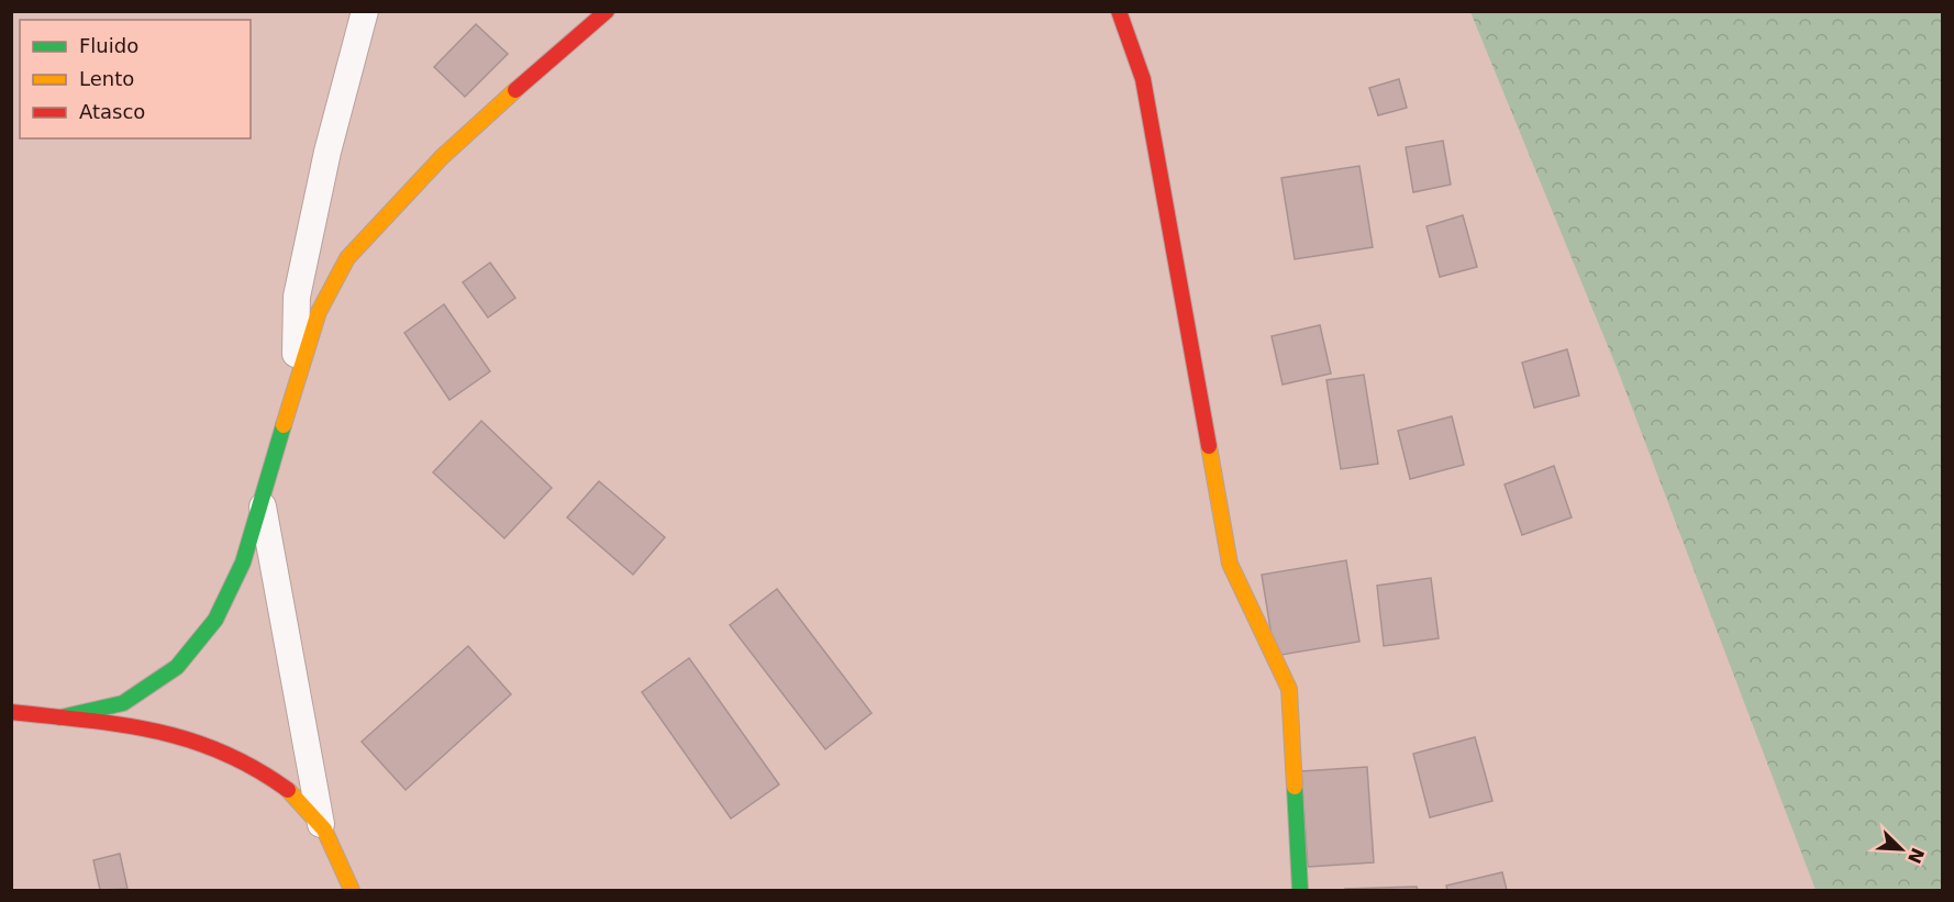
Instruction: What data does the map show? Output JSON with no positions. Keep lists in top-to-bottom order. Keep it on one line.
{"legend":["Fluido","Lento","Atasco"],"north":"bottom right"}
